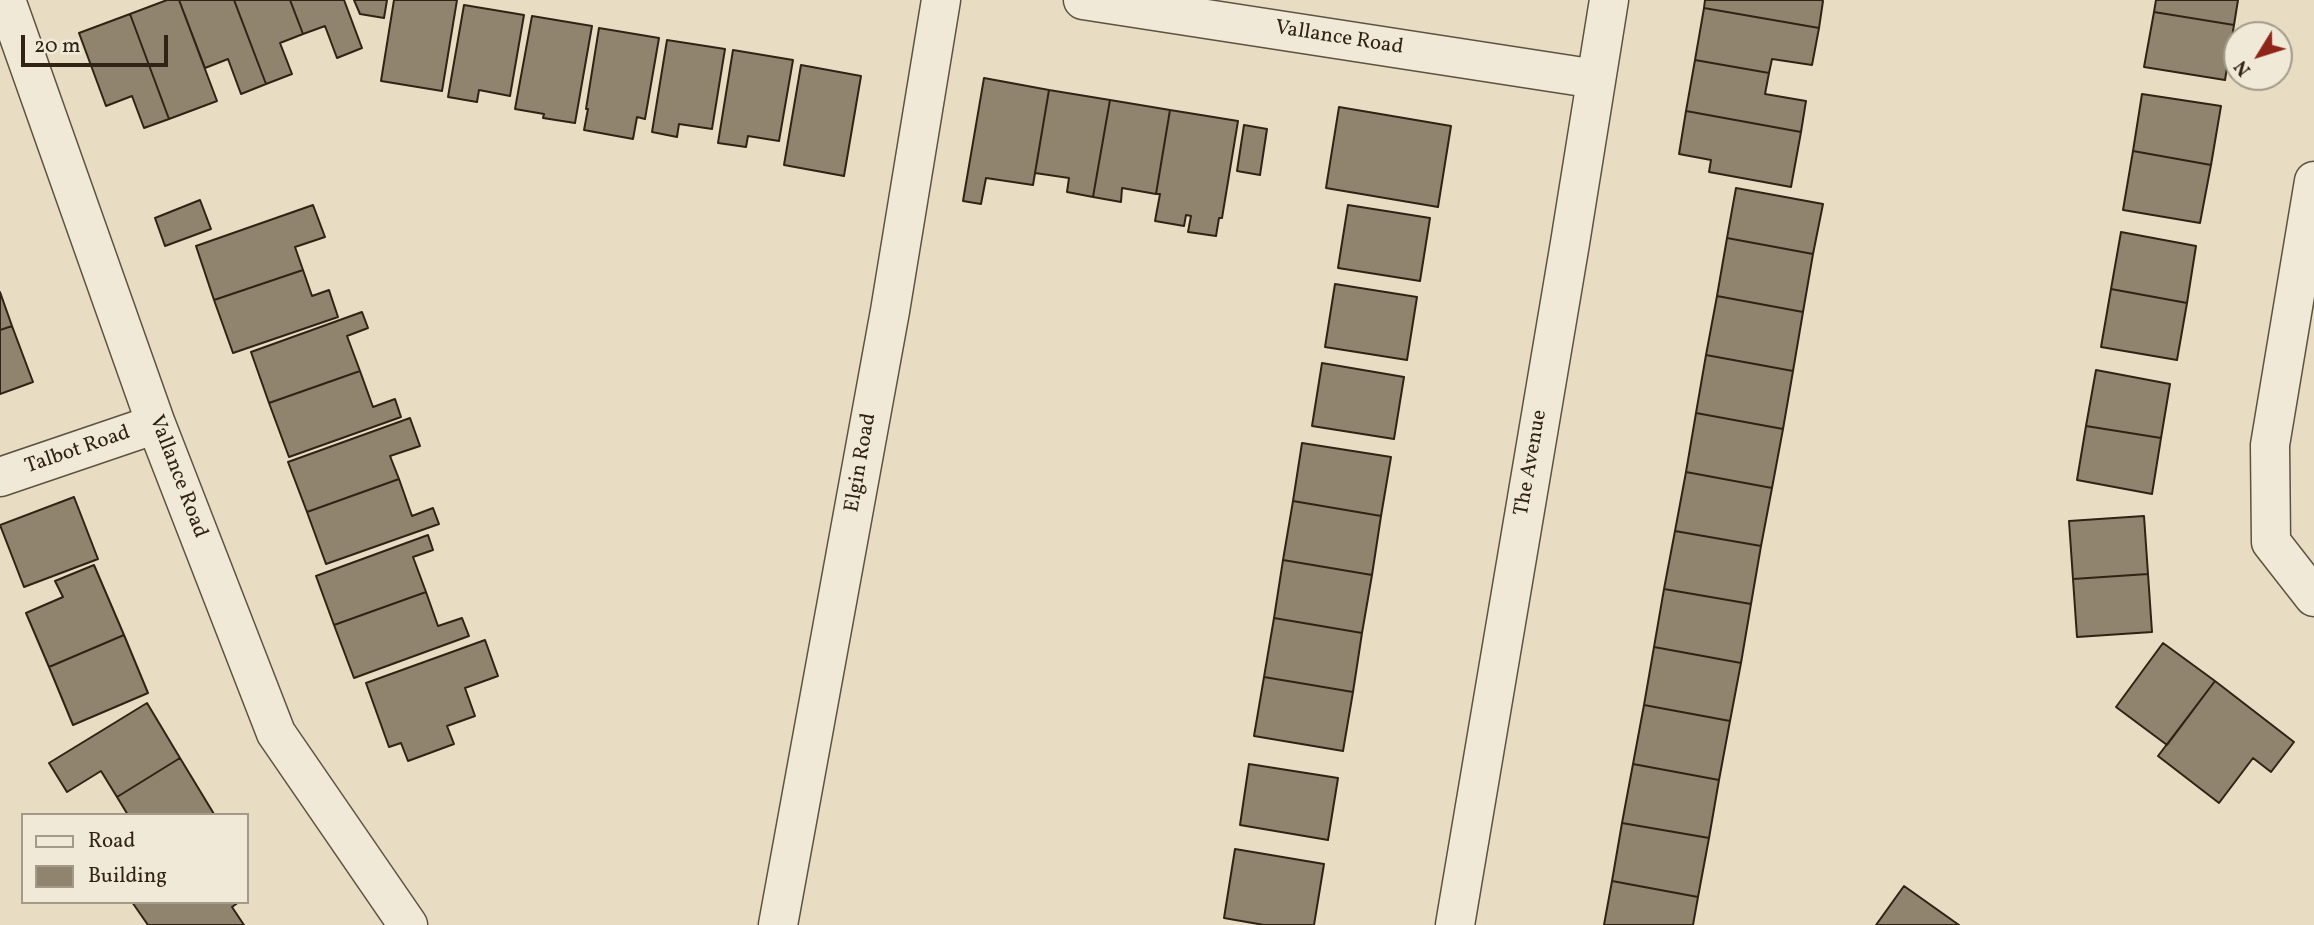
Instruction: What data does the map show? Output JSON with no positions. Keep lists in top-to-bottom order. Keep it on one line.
{"streets":{"street":["Vallance Road","Talbot Road","Elgin Road","The Avenue"]},"crossings":[["Vallance Road","Talbot Road"],["Vallance Road","The Avenue"]],"legend":["Road","Building"],"scale_bar":"20 m","north":"bottom left"}
